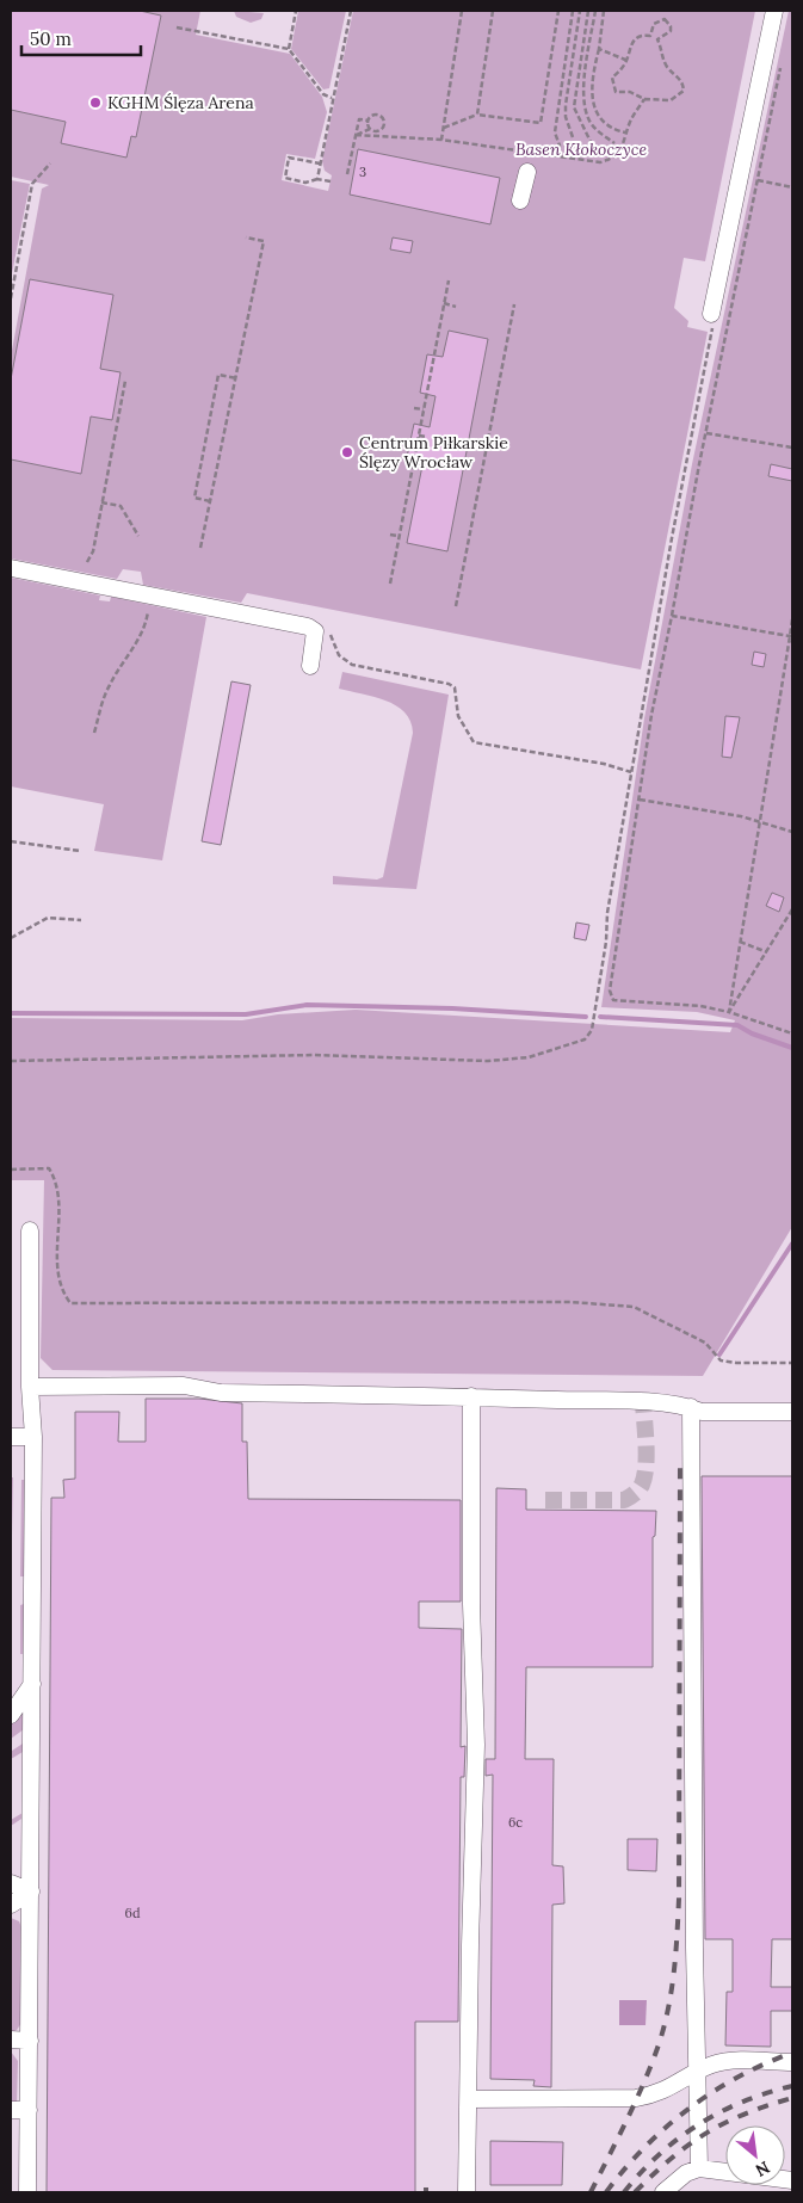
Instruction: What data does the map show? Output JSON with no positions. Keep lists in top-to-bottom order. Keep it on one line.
{"parks":["Basen Kłokoczyce"],"places":["KGHM Ślęza Arena","Centrum Piłkarskie Ślęzy Wrocław"],"house_numbers":["3","6c","6d"],"scale_bar":"50 m","north":"bottom right"}
